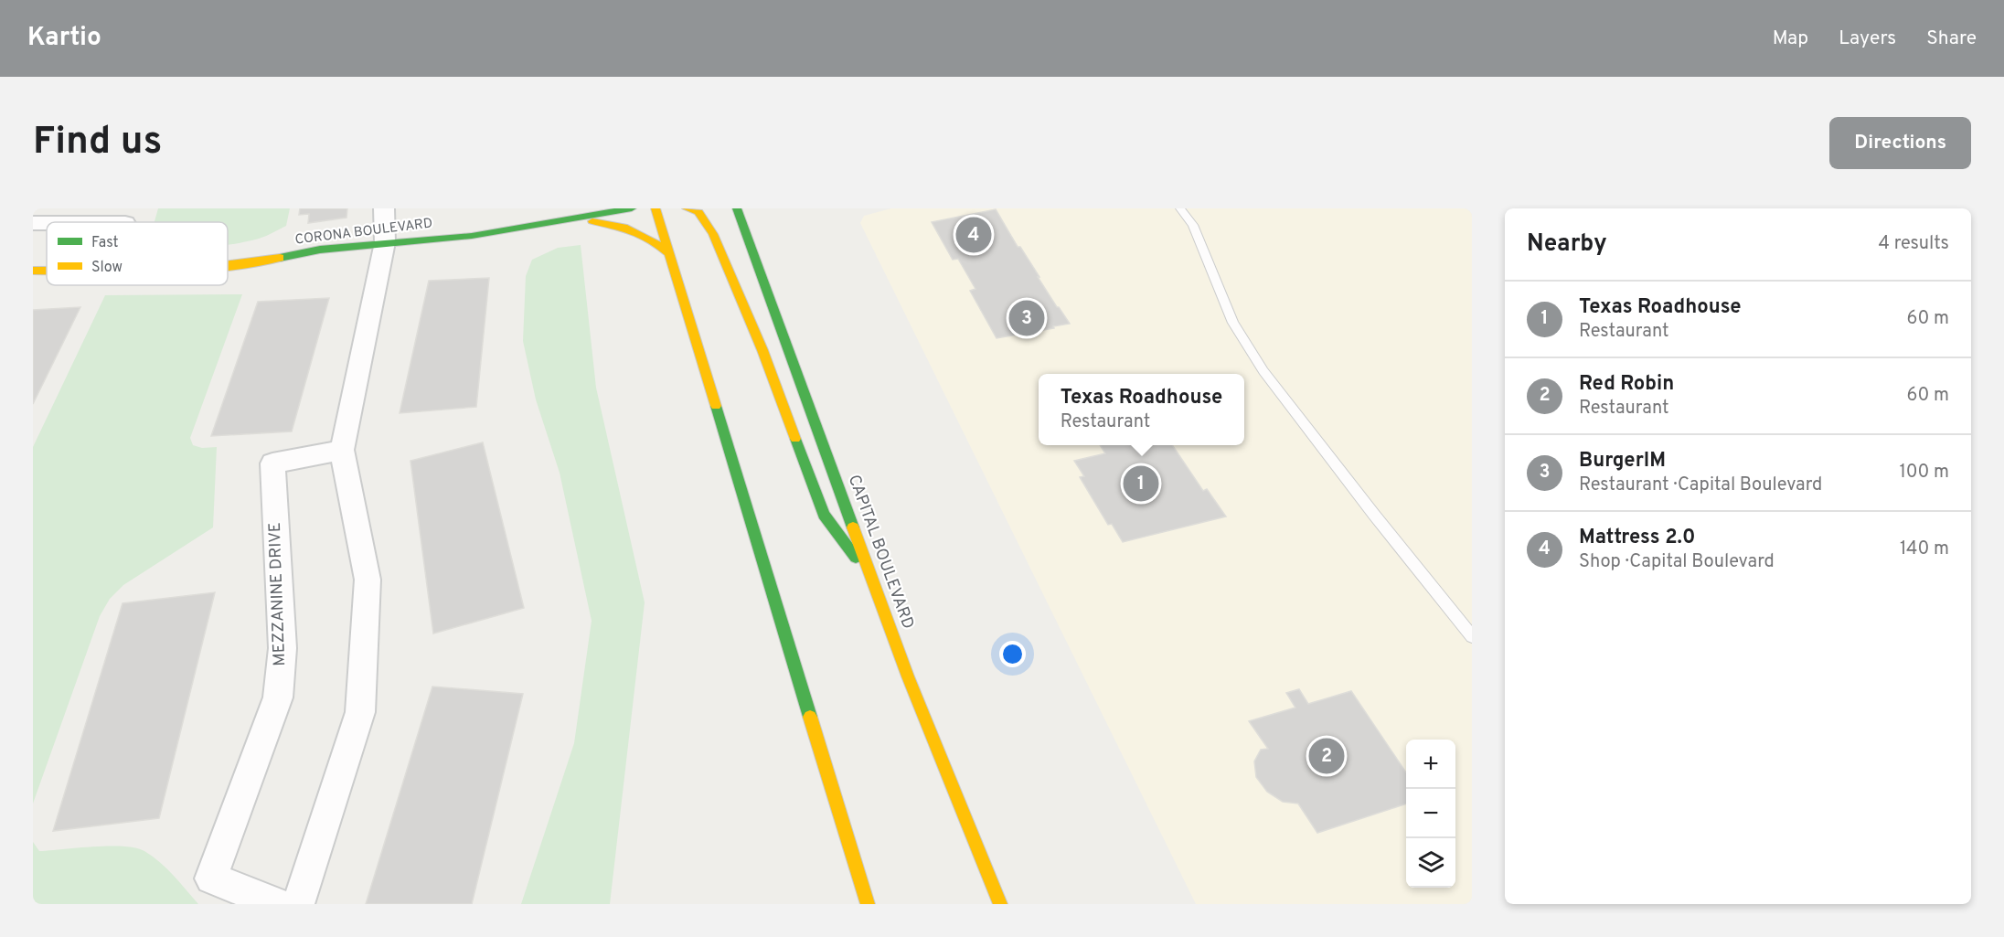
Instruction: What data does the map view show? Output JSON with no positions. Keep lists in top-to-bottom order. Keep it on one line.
{"streets":{"main road":["CORONA BOULEVARD","CAPITAL BOULEVARD"],"street":["MEZZANINE DRIVE"]},"legend":["Fast","Slow"],"page":{"header":"Kartio","nav":["Map","Layers","Share"],"buttons":"Directions","title":"Find us","heading":["Nearby","4 results"],"pins":["4","3","1","2"],"list":[{"mark":"1","name":"Texas Roadhouse","note":"Restaurant","value":"60 m"},{"mark":"2","name":"Red Robin","note":"Restaurant","value":"60 m"},{"mark":"3","name":"BurgerIM","note":"Restaurant · Capital Boulevard","value":"100 m"},{"mark":"4","name":"Mattress 2.0","note":"Shop · Capital Boulevard","value":"140 m"}],"popup":["Texas Roadhouse","Restaurant"],"map_buttons":["+","−"]}}
